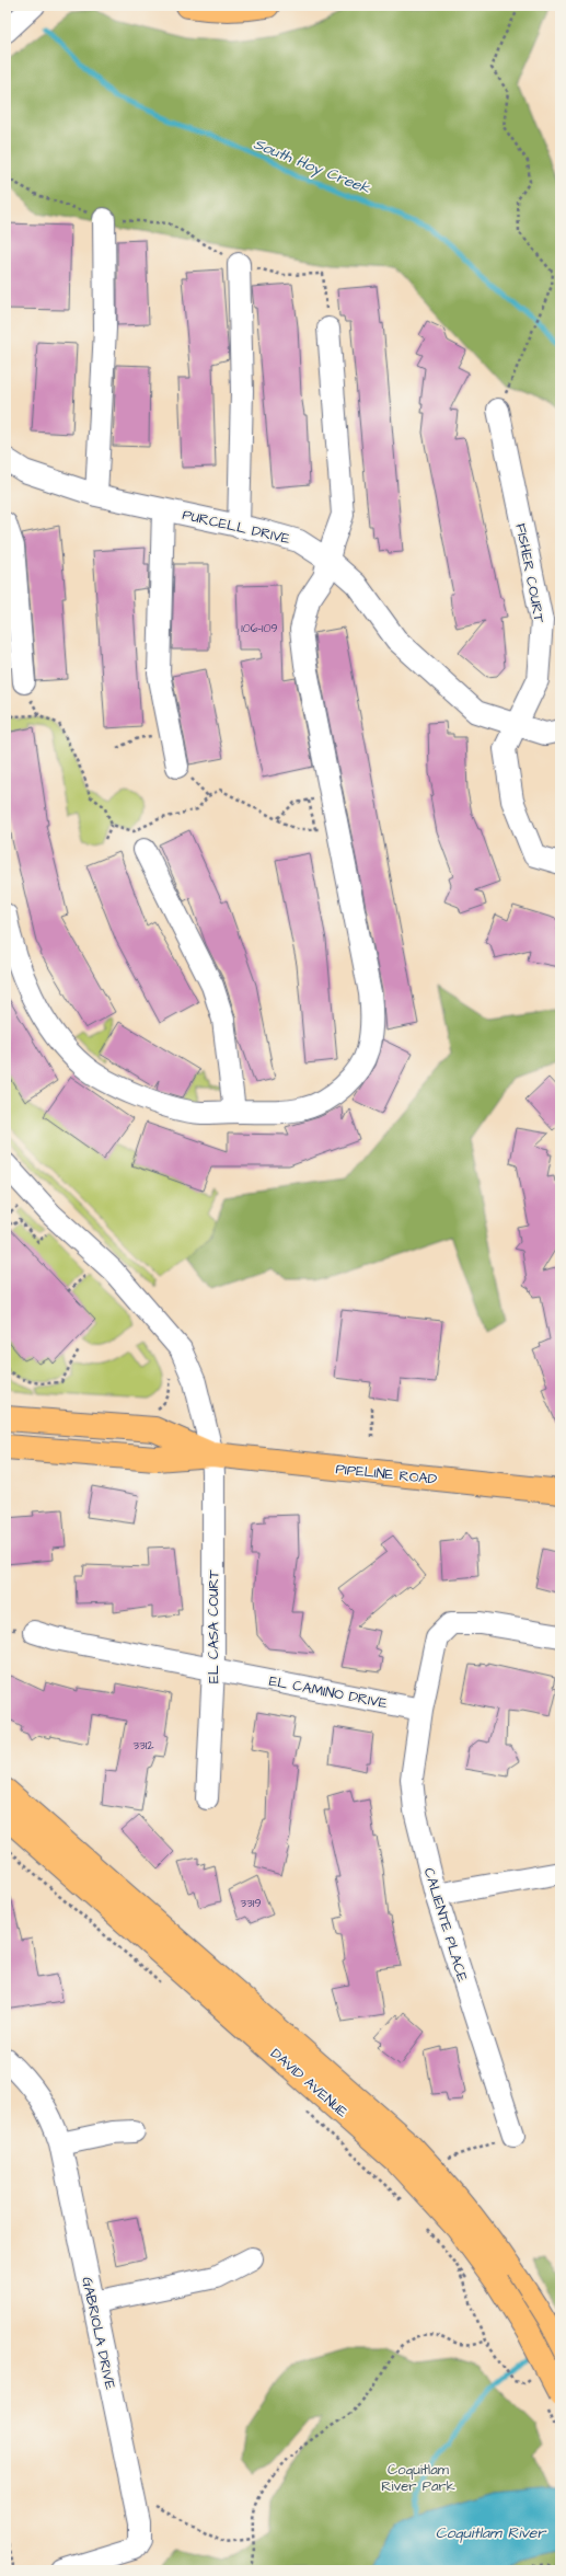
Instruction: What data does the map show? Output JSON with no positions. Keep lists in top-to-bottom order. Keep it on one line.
{"streets":{"main road":["PIPELINE ROAD","DAVID AVENUE"],"street":["PURCELL DRIVE","FISHER COURT","EL CASA COURT","EL CAMINO DRIVE","CALIENTE PLACE","GABRIOLA DRIVE"]},"crossings":[["PURCELL DRIVE","FISHER COURT"],["PIPELINE ROAD","EL CASA COURT"],["EL CASA COURT","EL CAMINO DRIVE"],["EL CAMINO DRIVE","CALIENTE PLACE"]],"water":["South Hoy Creek","Coquitlam River"],"parks":["Coquitlam River Park"],"house_numbers":["106-109","3312","3319"]}
